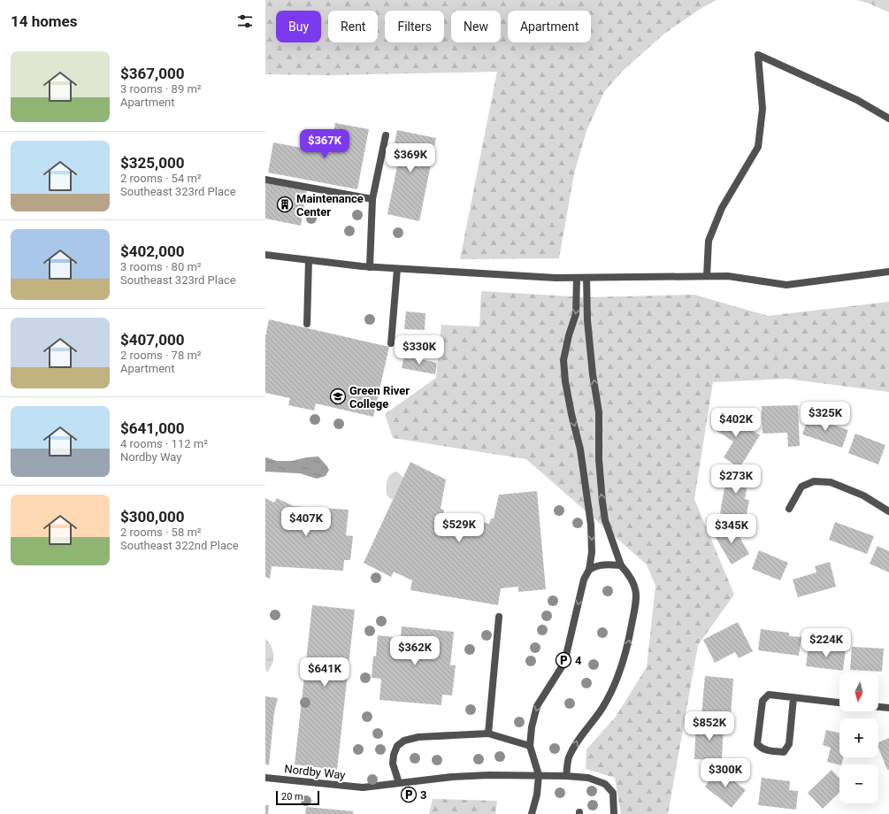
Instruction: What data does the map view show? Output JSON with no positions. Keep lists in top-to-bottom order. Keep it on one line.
{"streets":{"street":["Nordby Way"]},"places":{"building":["Maintenance Center"],"school or university":["Green River College"],"parking":["4","3"]},"scale_bar":"20 m","north":"bottom","page":{"heading":"14 homes","chip":["Buy","Rent","Filters","New","Apartment"],"list":[{"name":"$367,000","note":"3 rooms · 89 m² · Apartment"},{"name":"$325,000","note":"2 rooms · 54 m² · Southeast 323rd Place"},{"name":"$402,000","note":"3 rooms · 80 m² · Southeast 323rd Place"},{"name":"$407,000","note":"2 rooms · 78 m² · Apartment"},{"name":"$641,000","note":"4 rooms · 112 m² · Nordby Way"},{"name":"$300,000","note":"2 rooms · 58 m² · Southeast 322nd Place"}],"price":["$367K","$369K","$330K","$325K","$402K","$273K","$407K","$529K","$345K","$224K","$362K","$641K","$852K","$300K"],"map_buttons":["+","−"],"scale":"20 m"}}
